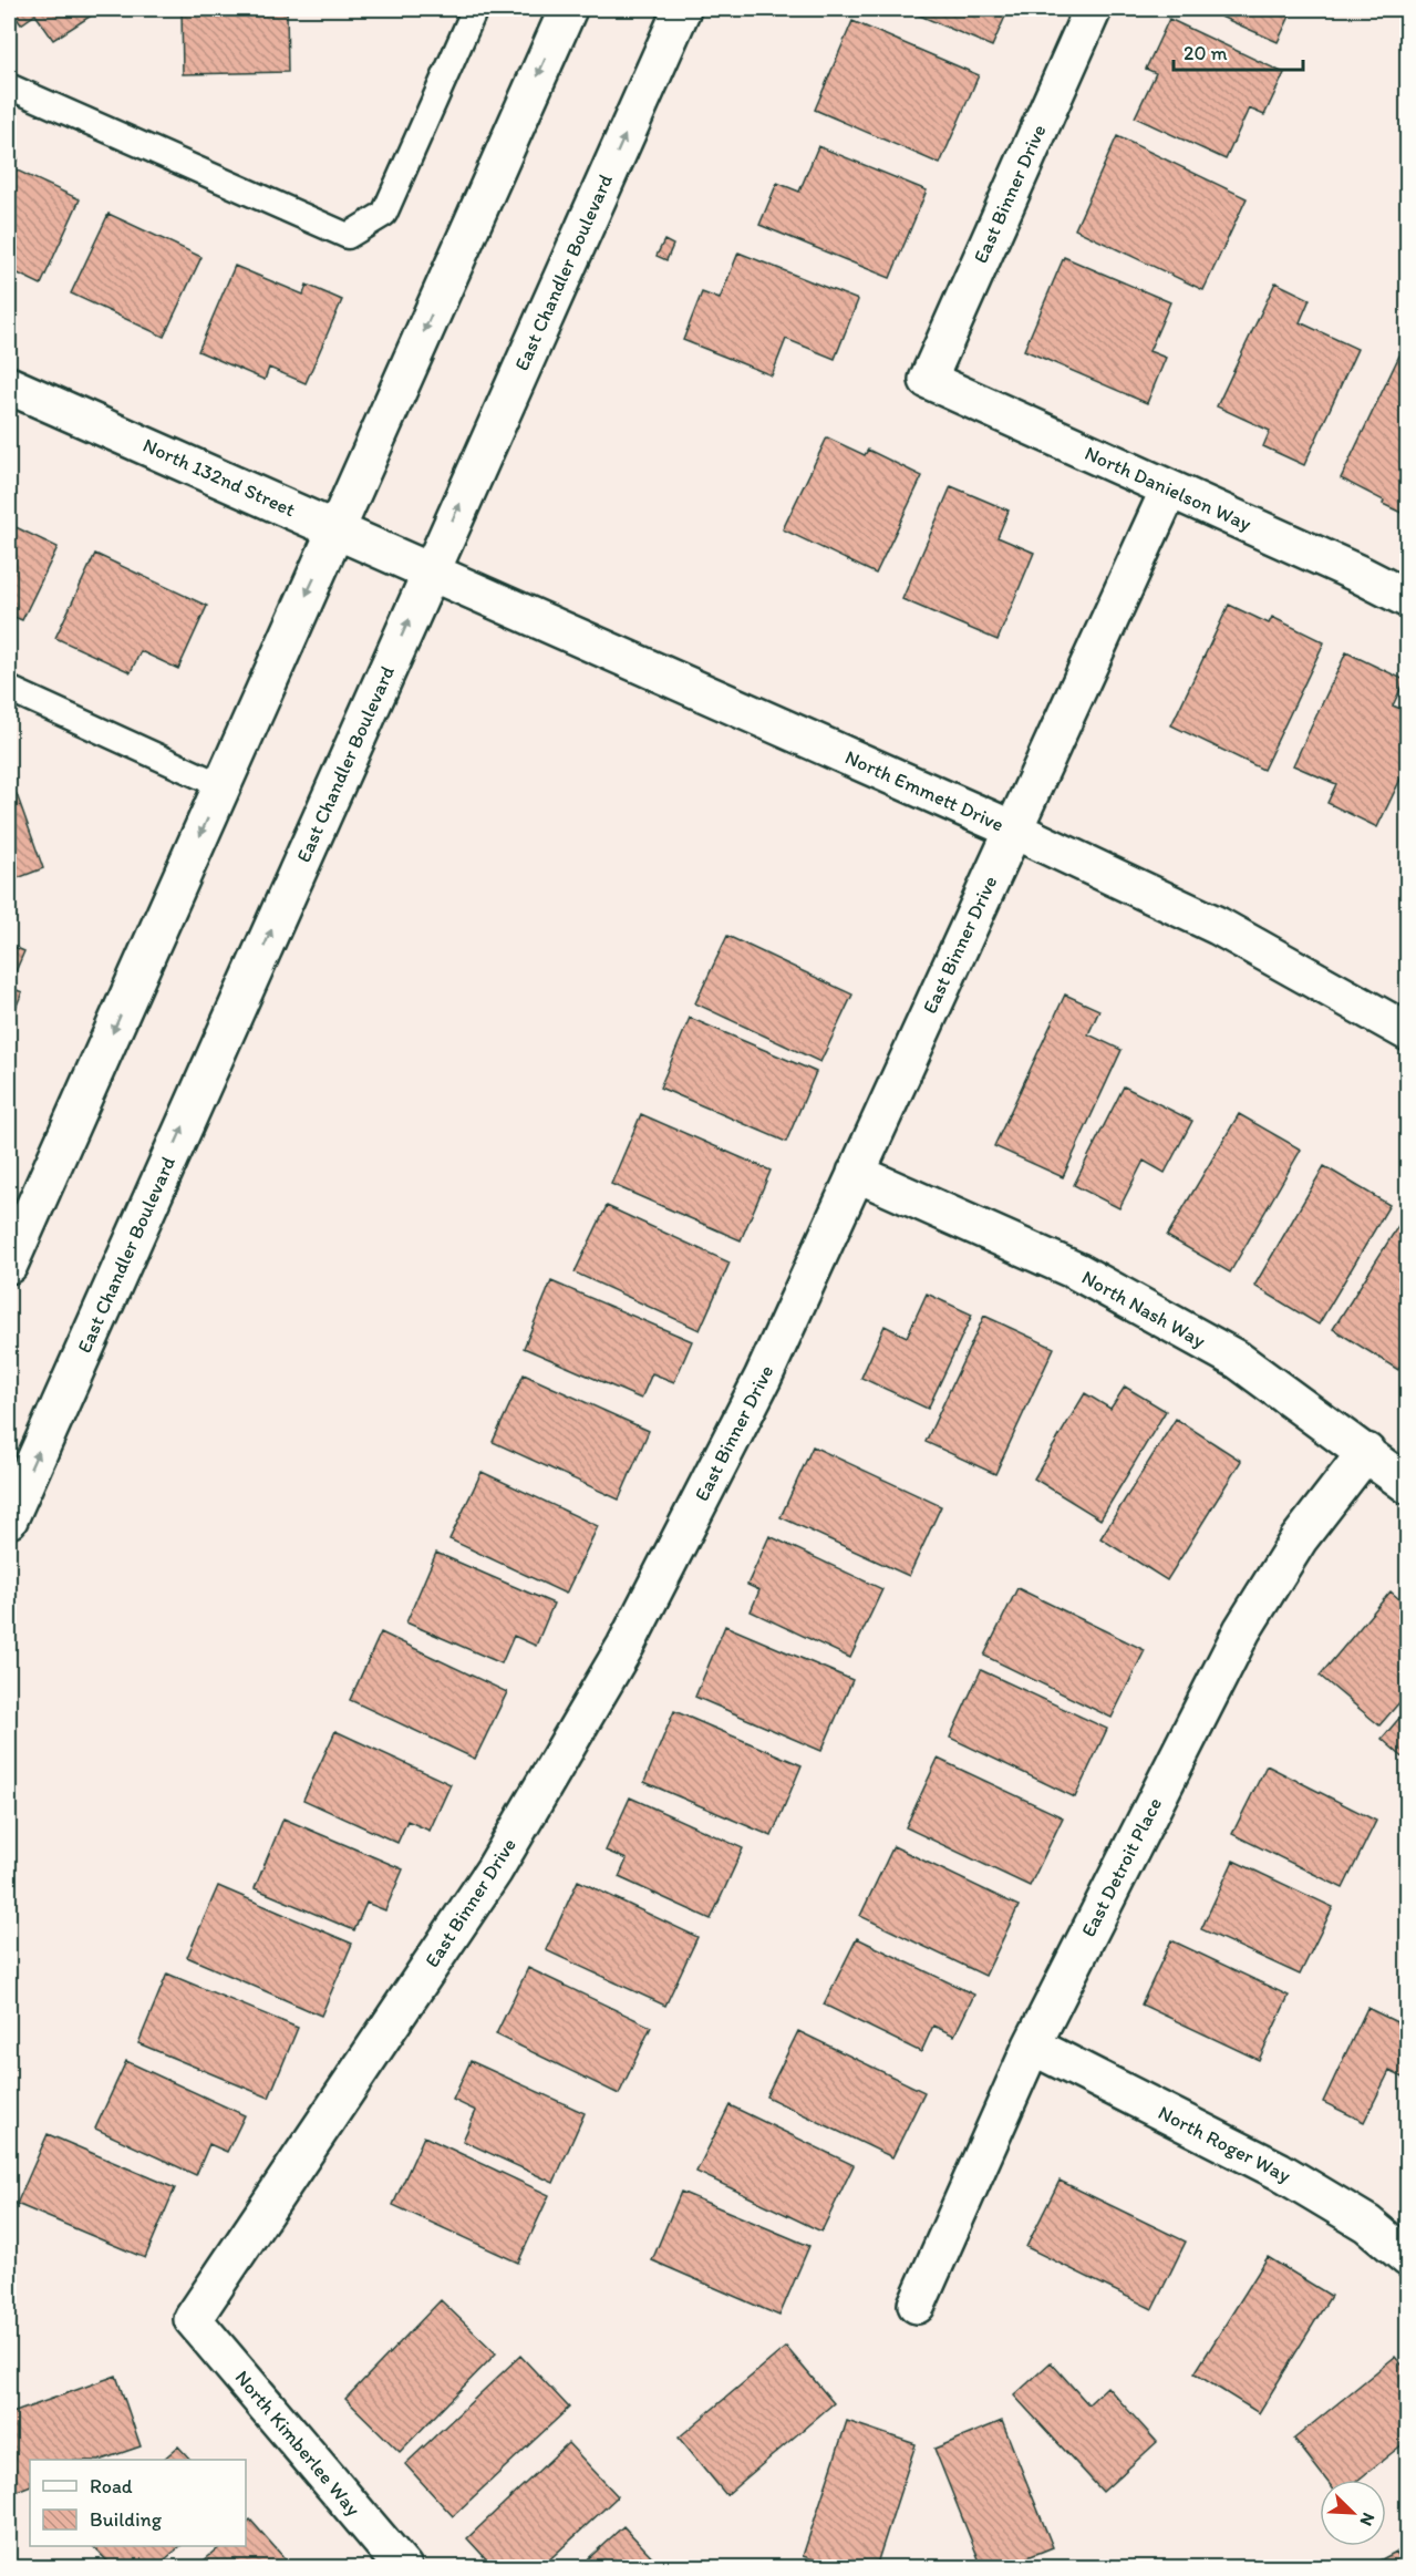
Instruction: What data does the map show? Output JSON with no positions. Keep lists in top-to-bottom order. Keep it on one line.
{"streets":{"street":["East Binner Drive","East Chandler Boulevard","North 132nd Street","North Danielson Way","North Emmett Drive","North Nash Way","East Detroit Place","North Roger Way","North Kimberlee Way"]},"crossings":[["East Binner Drive","North Danielson Way"],["East Binner Drive","North Emmett Drive"],["East Binner Drive","North Nash Way"],["East Binner Drive","North Kimberlee Way"],["East Chandler Boulevard","North 132nd Street"],["East Chandler Boulevard","North Emmett Drive"],["North 132nd Street","North Emmett Drive"],["North Nash Way","East Detroit Place"],["East Detroit Place","North Roger Way"]],"legend":["Road","Building"],"scale_bar":"20 m","north":"bottom right"}
